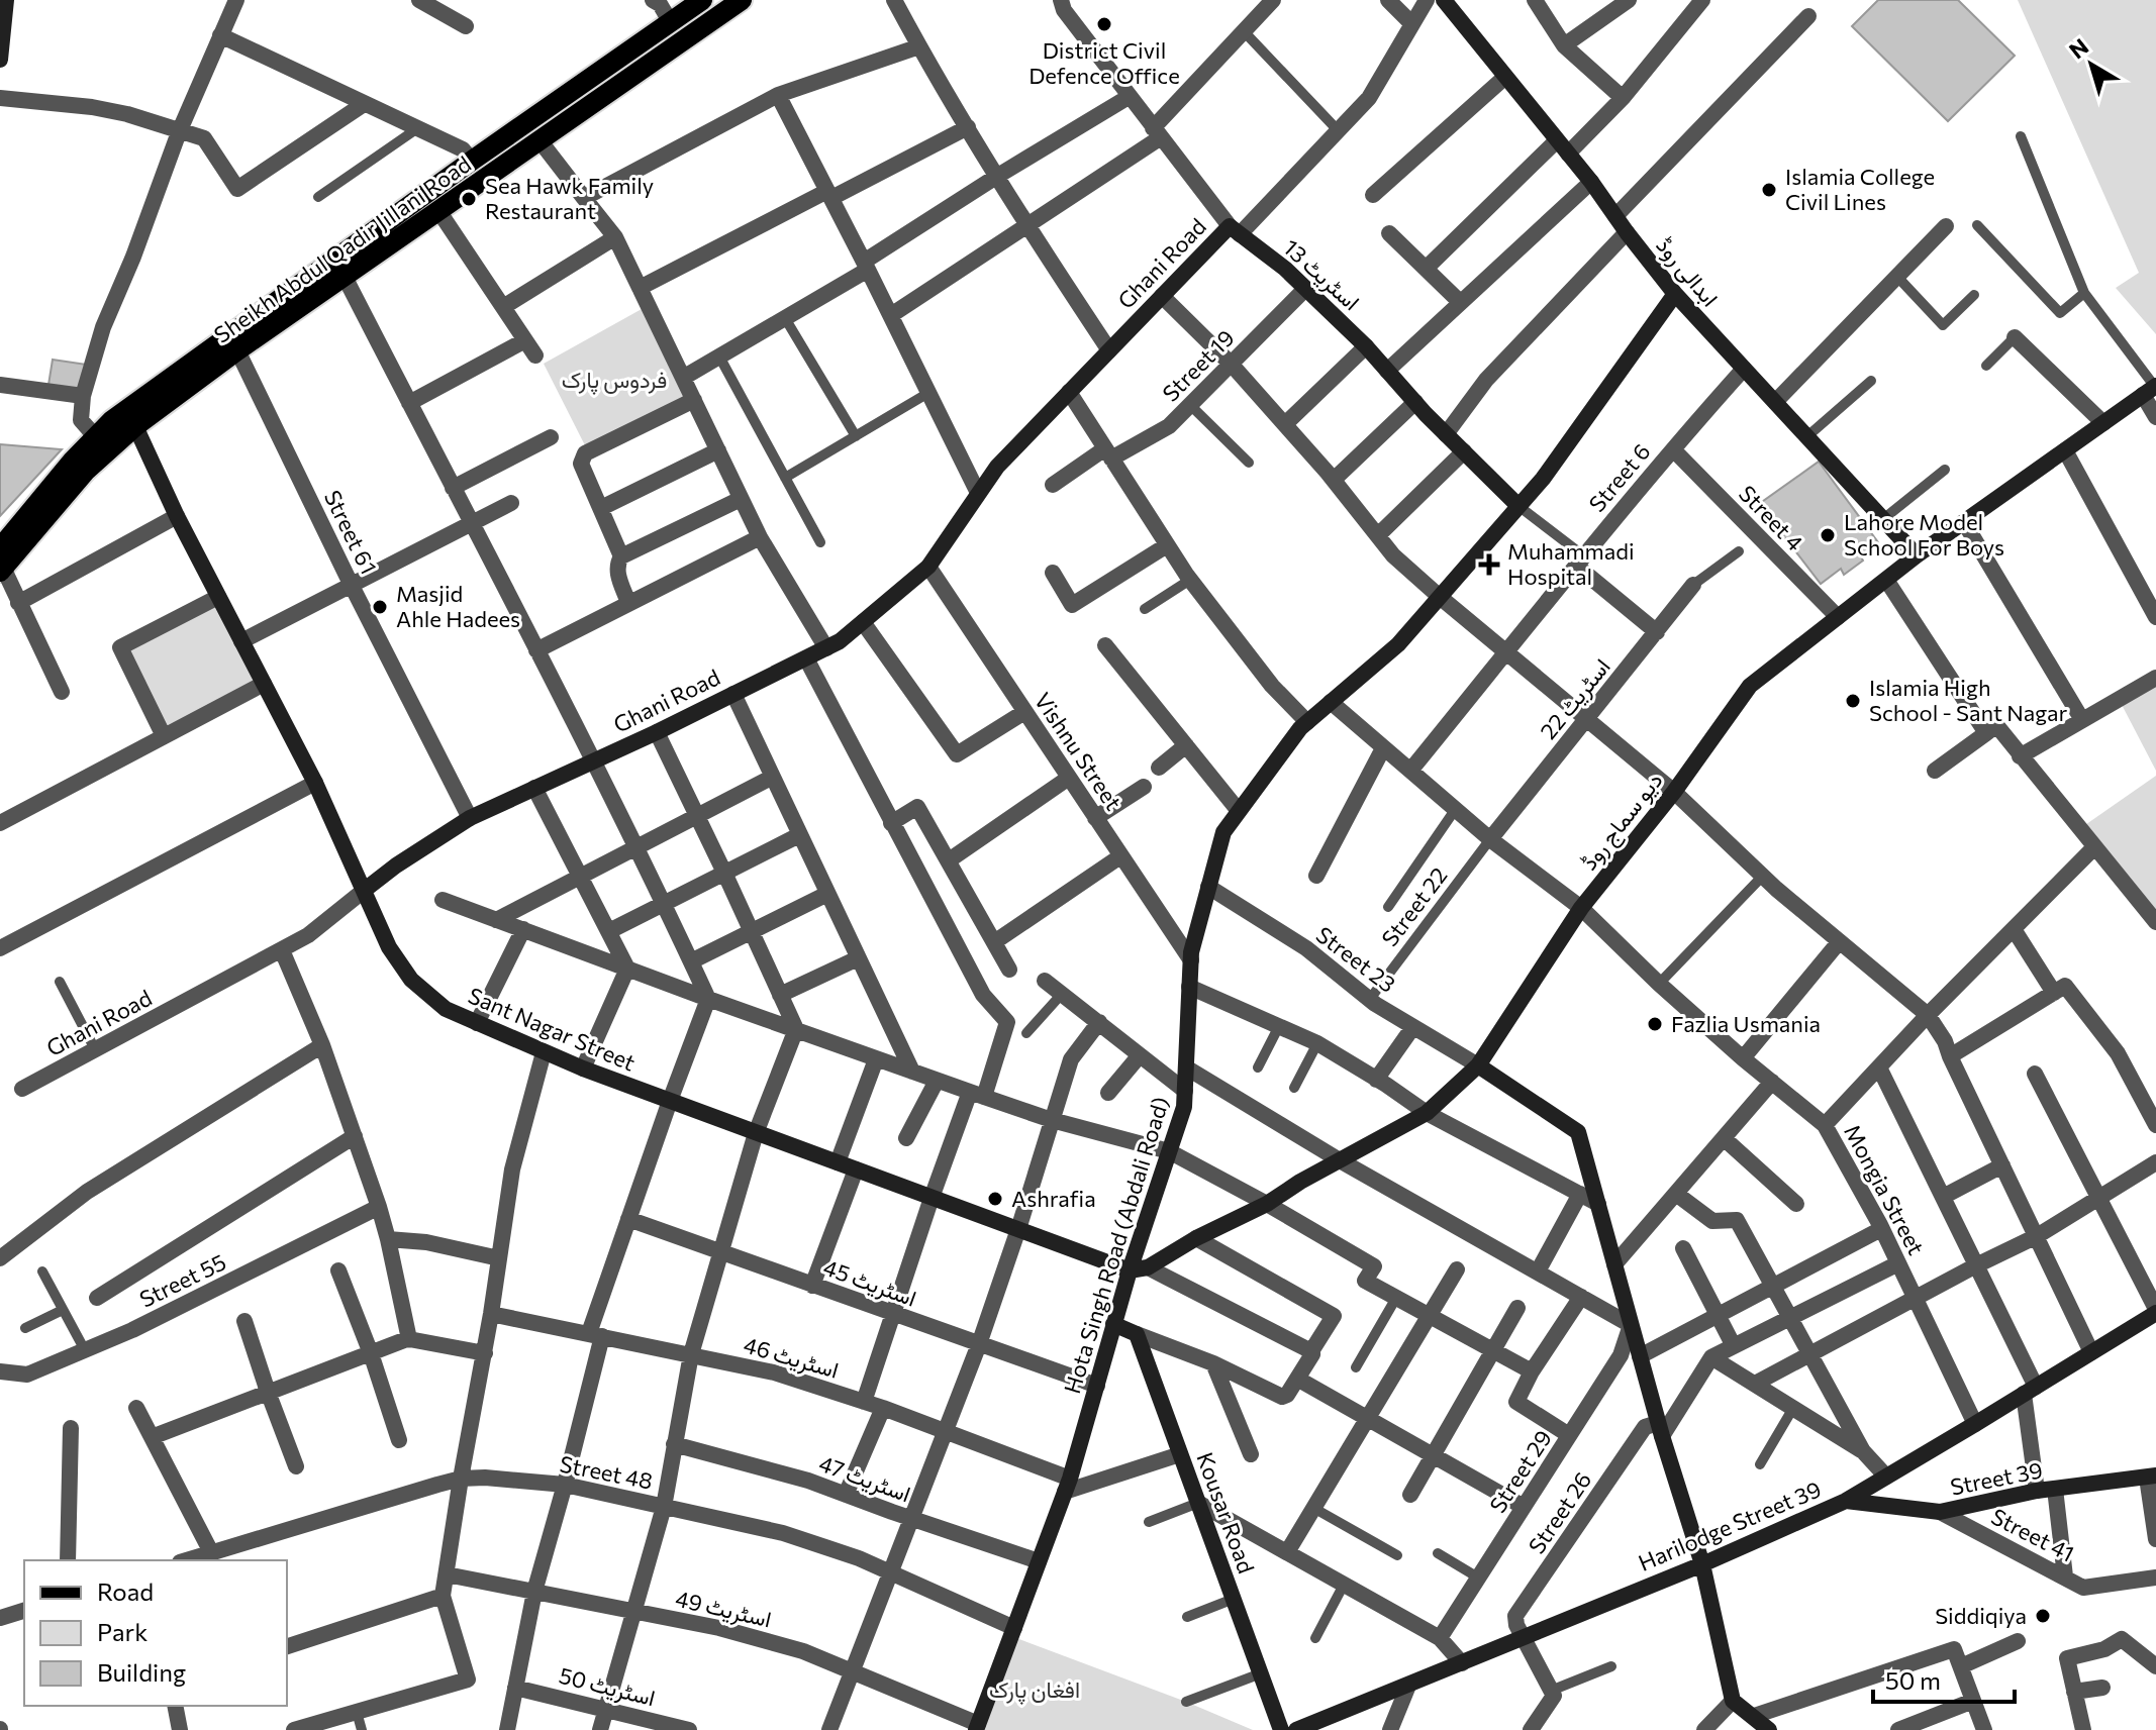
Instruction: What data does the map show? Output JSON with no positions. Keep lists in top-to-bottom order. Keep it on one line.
{"streets":{"main road":["Sheikh Abdul Qadir Jillani Road"],"street":["Ghani Road","ابدالی روڈ","اسٹریٹ 13","Street 19","Street 6","Street 4","Street 61","اسٹریٹ 22","Vishnu Street","دیو سماج روڈ","Street 23","Sant Nagar Street","Mongia Street","Hota Singh Road (Abdali Road)","Street 55","اسٹریٹ 45","اسٹریٹ 46","Street 29","Street 48","اسٹریٹ 47","Street 39","Kousar Road","Street 26","Harilodge Street 39","Street 41","اسٹریٹ 49","اسٹریٹ 50"],"lane":["Street 22"]},"crossings":[["Sheikh Abdul Qadir Jillani Road","Street 61"],["Sheikh Abdul Qadir Jillani Road","Sant Nagar Street"],["Ghani Road","اسٹریٹ 13"],["Ghani Road","Street 61"],["Ghani Road","Vishnu Street"],["Ghani Road","Sant Nagar Street"],["ابدالی روڈ","Street 6"],["ابدالی روڈ","دیو سماج روڈ"],["ابدالی روڈ","Hota Singh Road (Abdali Road)"],["اسٹریٹ 13","Street 19"],["اسٹریٹ 13","Street 6"],["اسٹریٹ 13","Hota Singh Road (Abdali Road)"],["Street 6","Street 4"],["Street 6","Mongia Street"],["Street 4","دیو سماج روڈ"],["اسٹریٹ 22","Street 22"],["اسٹریٹ 22","Mongia Street"],["Vishnu Street","Hota Singh Road (Abdali Road)"],["دیو سماج روڈ","Street 23"],["دیو سماج روڈ","Sant Nagar Street"],["دیو سماج روڈ","Mongia Street"],["دیو سماج روڈ","Hota Singh Road (Abdali Road)"],["Street 22","Street 23"],["Street 22","Mongia Street"],["Street 23","Hota Singh Road (Abdali Road)"],["Sant Nagar Street","Hota Singh Road (Abdali Road)"],["Mongia Street","Hota Singh Road (Abdali Road)"],["Mongia Street","Harilodge Street 39"],["Hota Singh Road (Abdali Road)","اسٹریٹ 45"],["Hota Singh Road (Abdali Road)","اسٹریٹ 46"],["Hota Singh Road (Abdali Road)","Street 48"],["Hota Singh Road (Abdali Road)","اسٹریٹ 47"],["Hota Singh Road (Abdali Road)","اسٹریٹ 49"],["Street 39","Harilodge Street 39"],["Street 39","Street 41"],["Street 26","Harilodge Street 39"]],"parks":["فردوس پارک","افغان پارک"],"places":{"other":["District Civil Defence Office","Islamia College Civil Lines","Sea Hawk Family Restaurant","Lahore Model School For Boys","Masjid Ahle Hadees","Islamia High School - Sant Nagar","Fazlia Usmania","Ashrafia","Siddiqiya"],"health":["Muhammadi Hospital"]},"legend":["Road","Park","Building"],"scale_bar":"50 m","north":"top left"}
